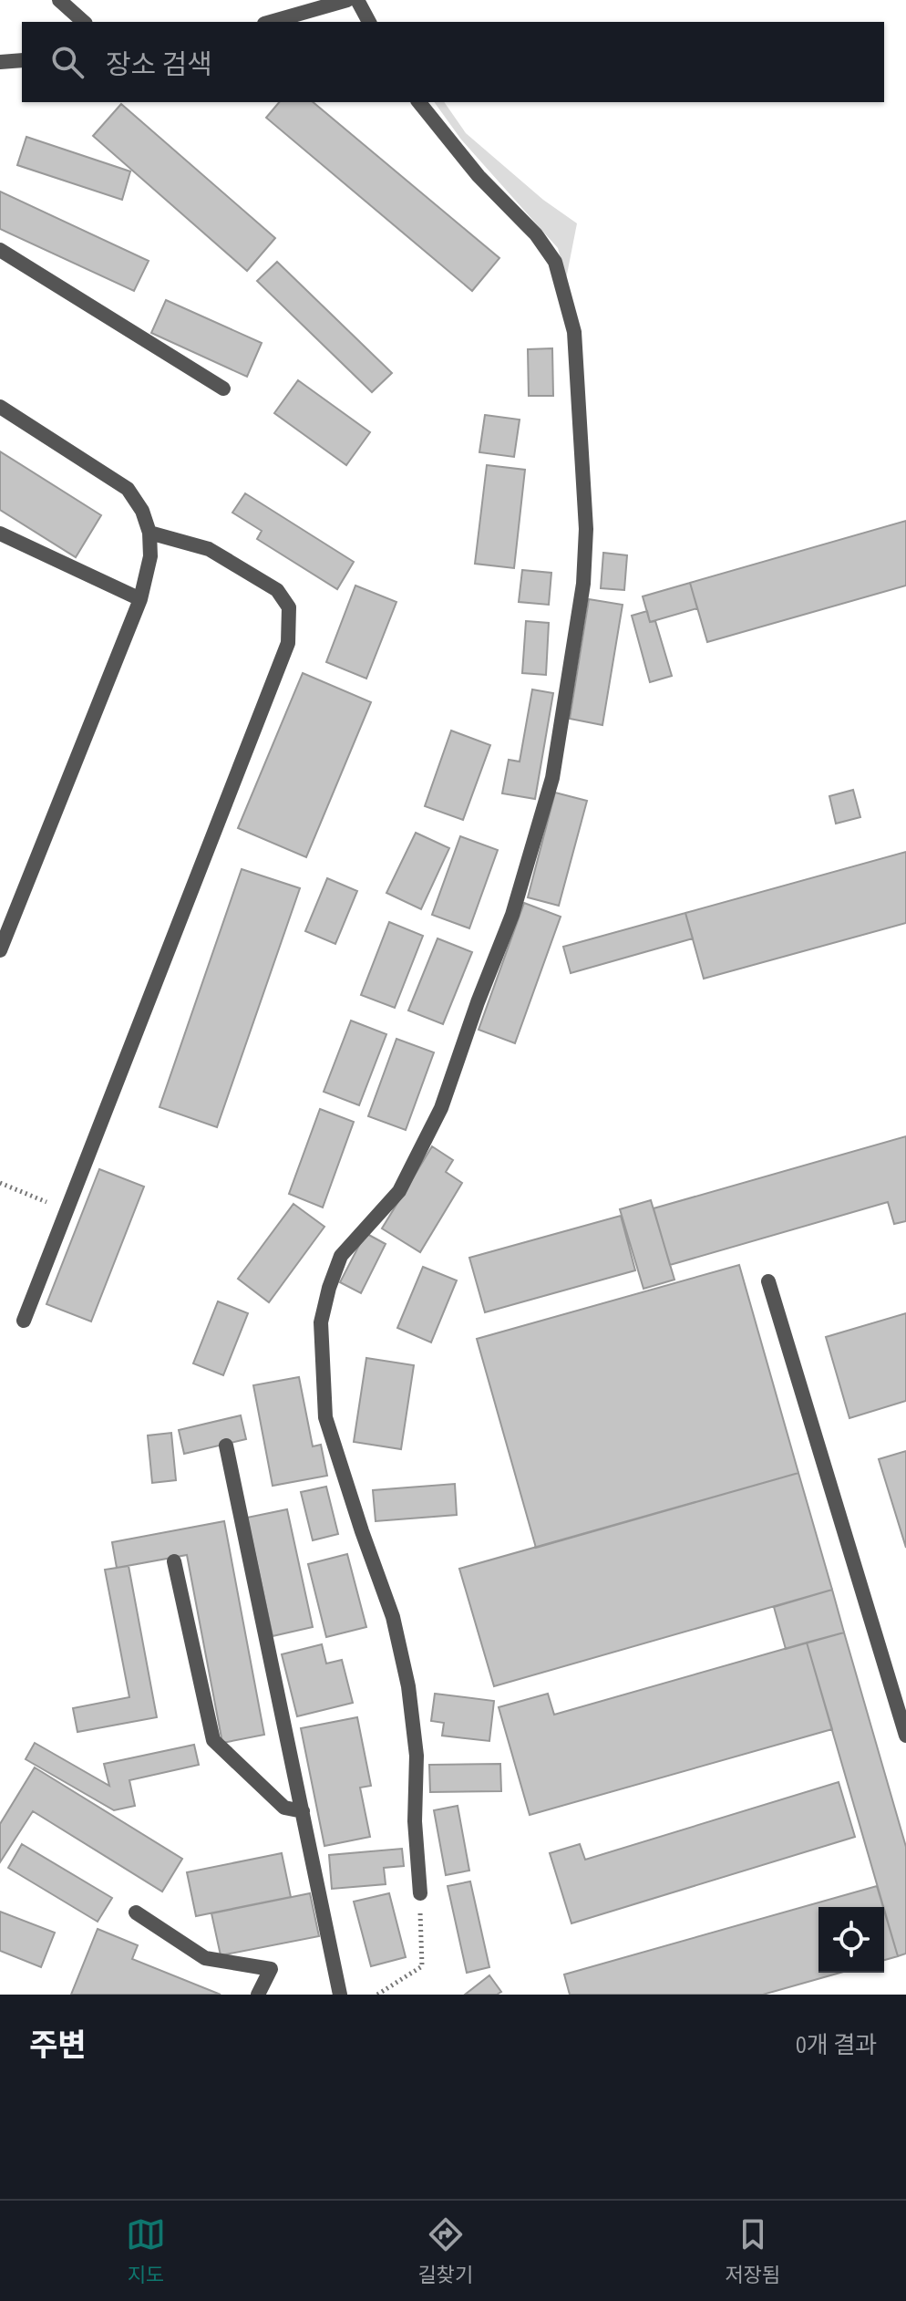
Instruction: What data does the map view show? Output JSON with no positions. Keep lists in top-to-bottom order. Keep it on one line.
{"page":{"search":"장소 검색","heading":["주변","0개 결과"],"nav":["지도","길찾기","저장됨"]}}
